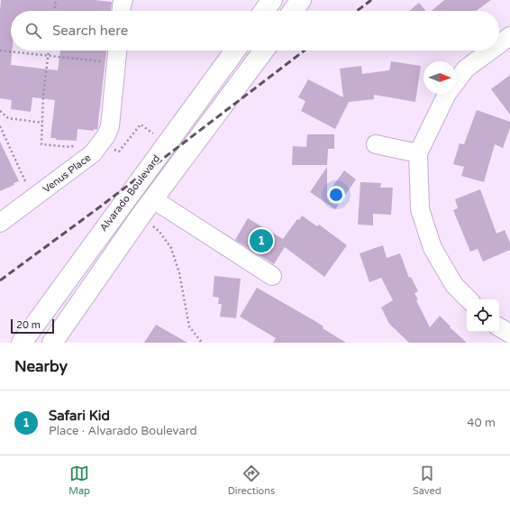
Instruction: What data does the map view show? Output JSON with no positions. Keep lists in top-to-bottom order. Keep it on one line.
{"streets":{"main road":["Alvarado Boulevard"],"street":["Venus Place"]},"scale_bar":"20 m","north":"right","page":{"search":"Search here","pins":"1","scale":"20 m","heading":"Nearby","list":[{"mark":"1","name":"Safari Kid","note":"Place · Alvarado Boulevard","value":"40 m"}],"nav":["Map","Directions","Saved"]}}
